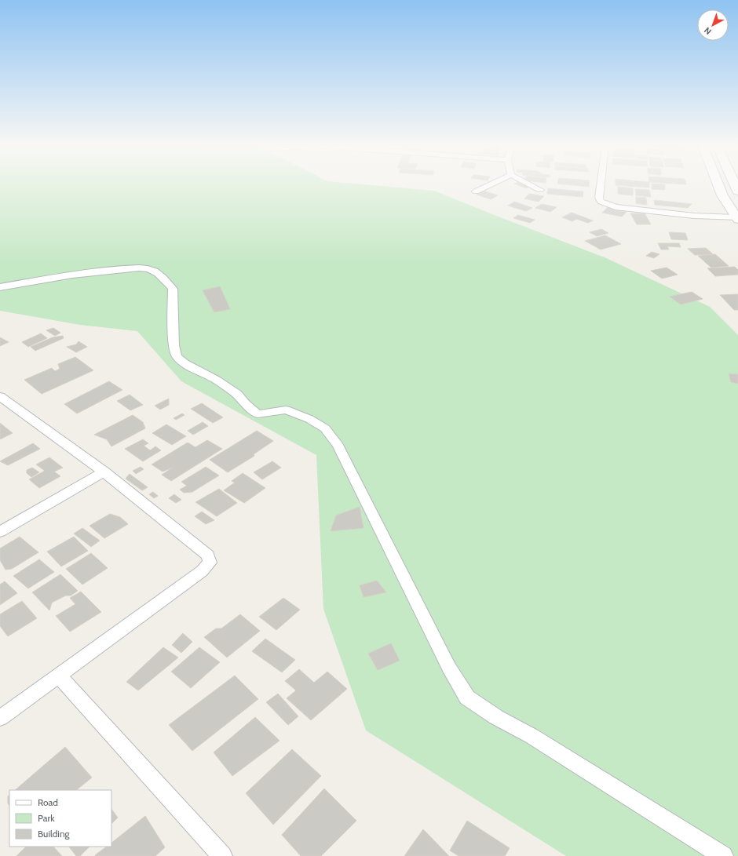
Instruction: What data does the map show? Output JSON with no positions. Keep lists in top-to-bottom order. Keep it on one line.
{"legend":["Road","Park","Building"],"north":"bottom left"}
